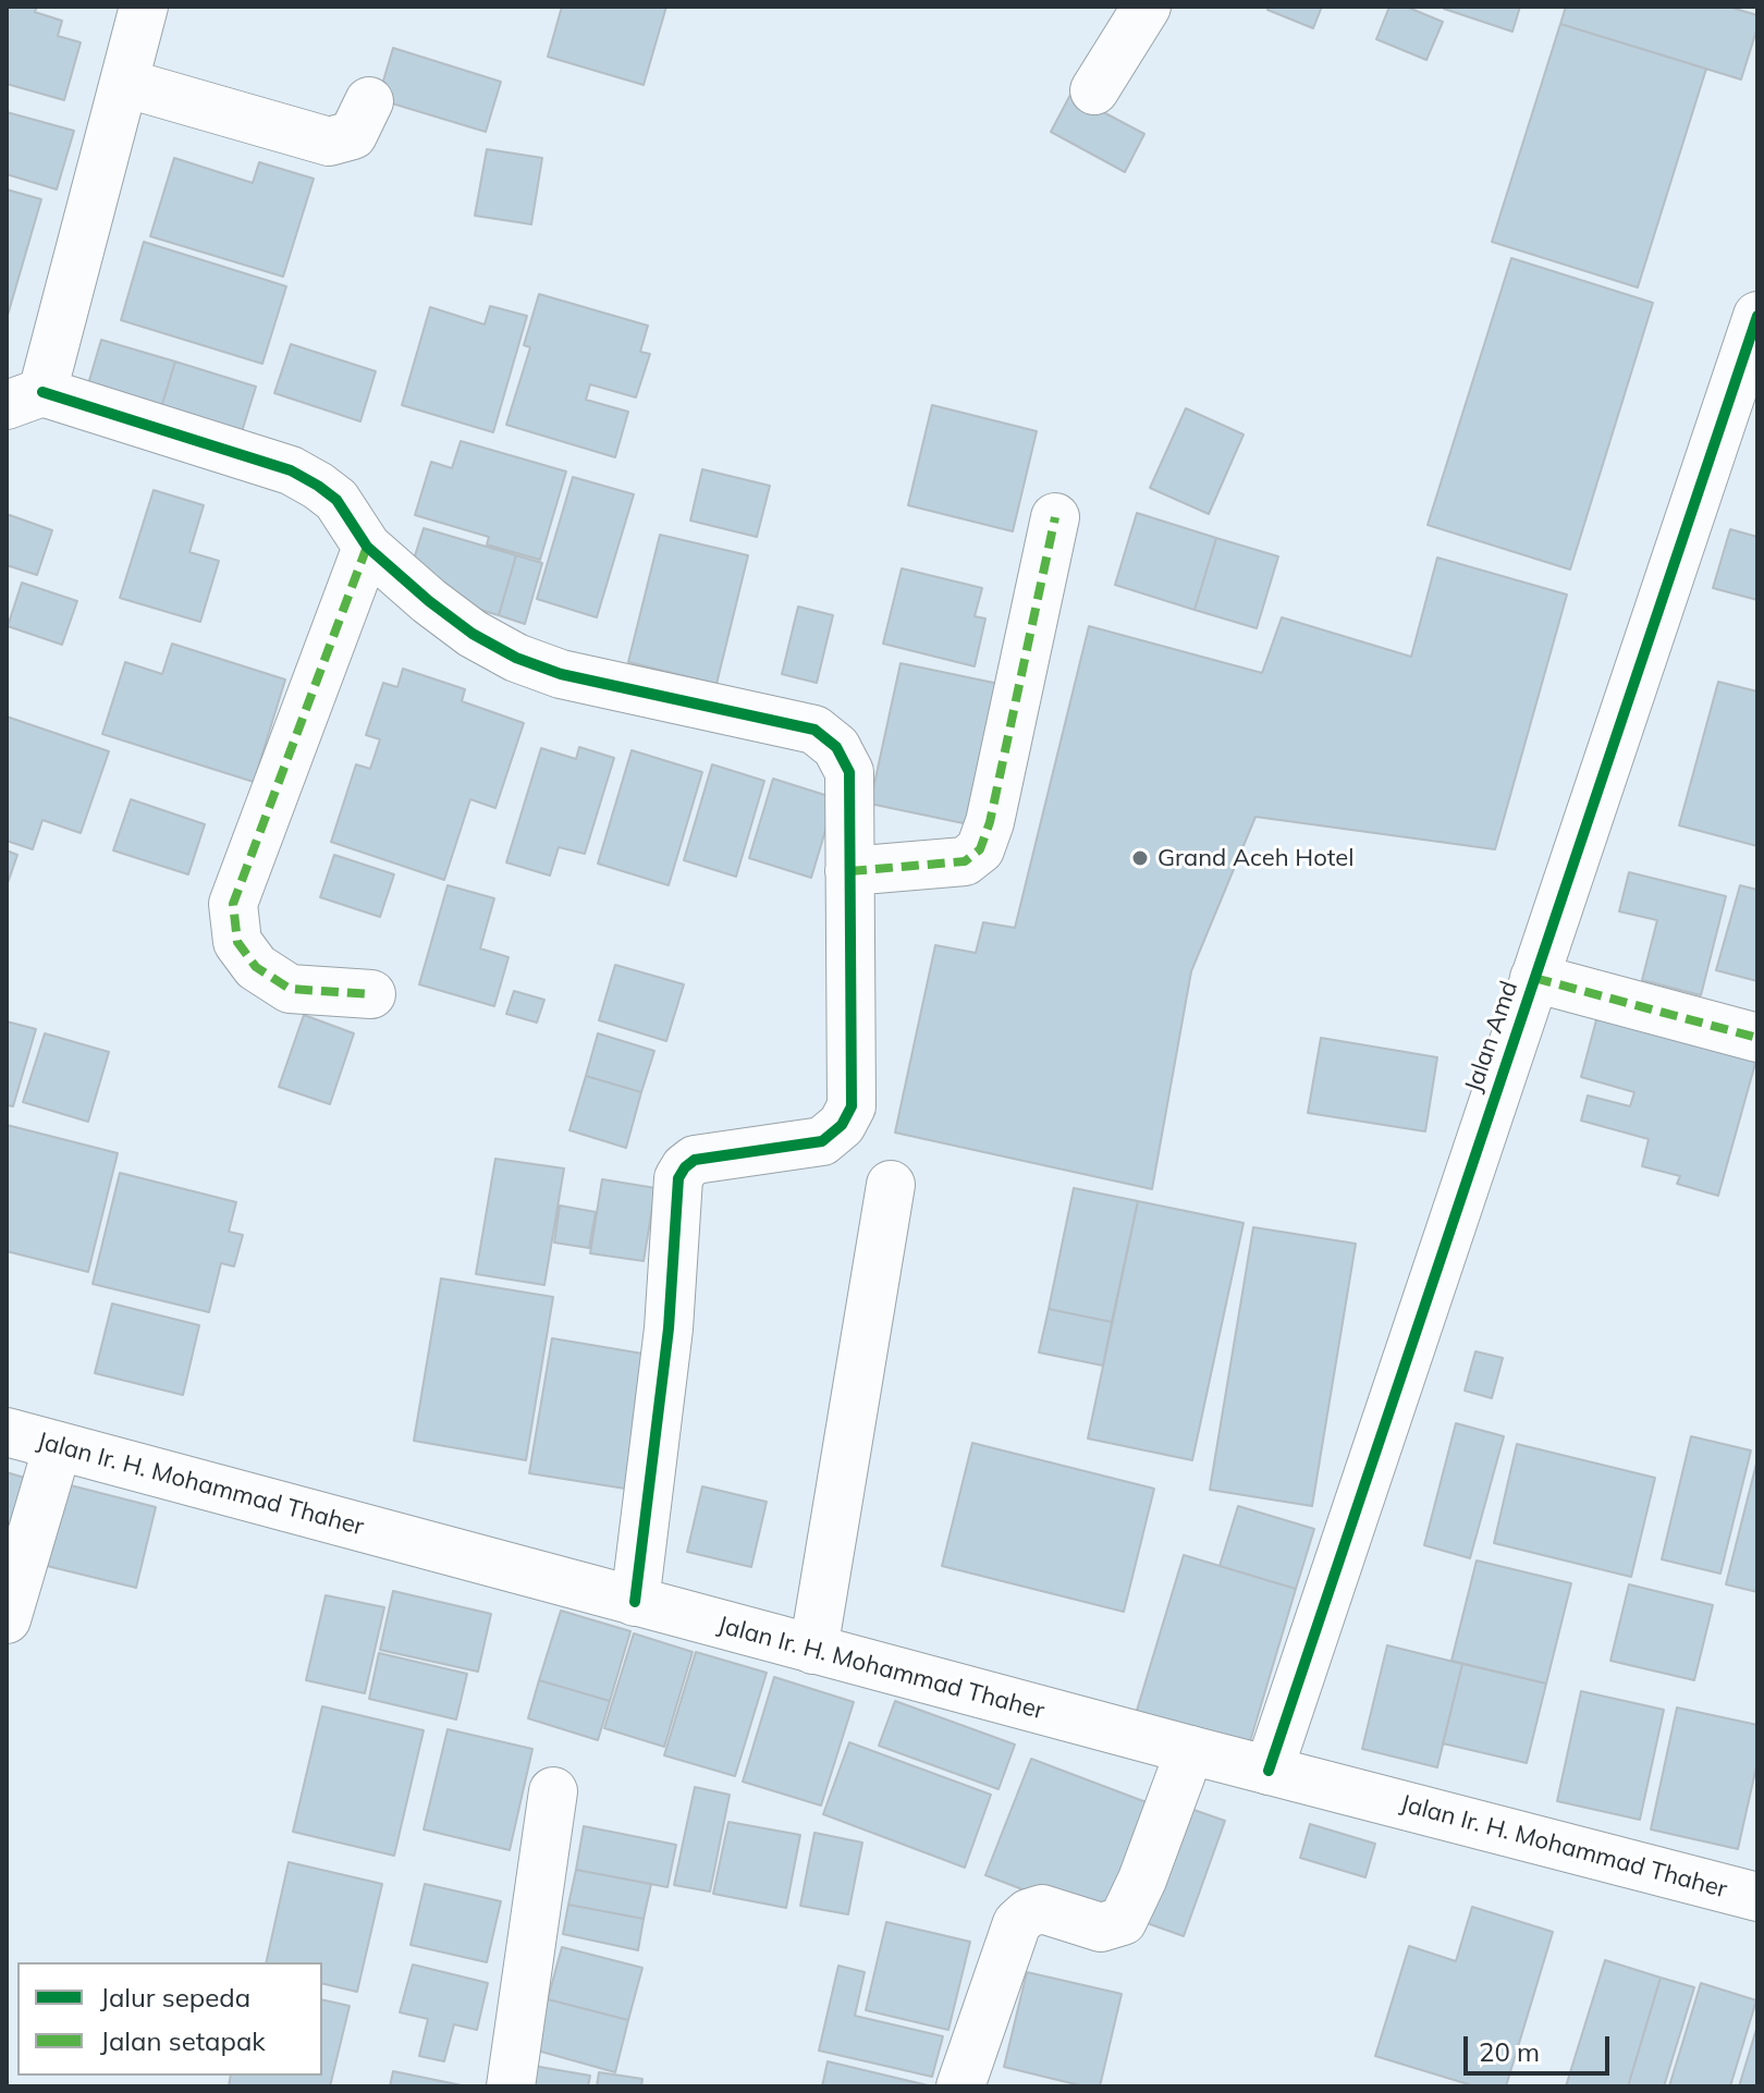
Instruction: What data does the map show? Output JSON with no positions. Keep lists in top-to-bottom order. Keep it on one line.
{"streets":{"street":["Jalan Amd","Jalan Ir. H. Mohammad Thaher"]},"crossings":[["Jalan Amd","Jalan Ir. H. Mohammad Thaher"]],"places":["Grand Aceh Hotel"],"legend":["Jalur sepeda","Jalan setapak"],"scale_bar":"20 m"}
